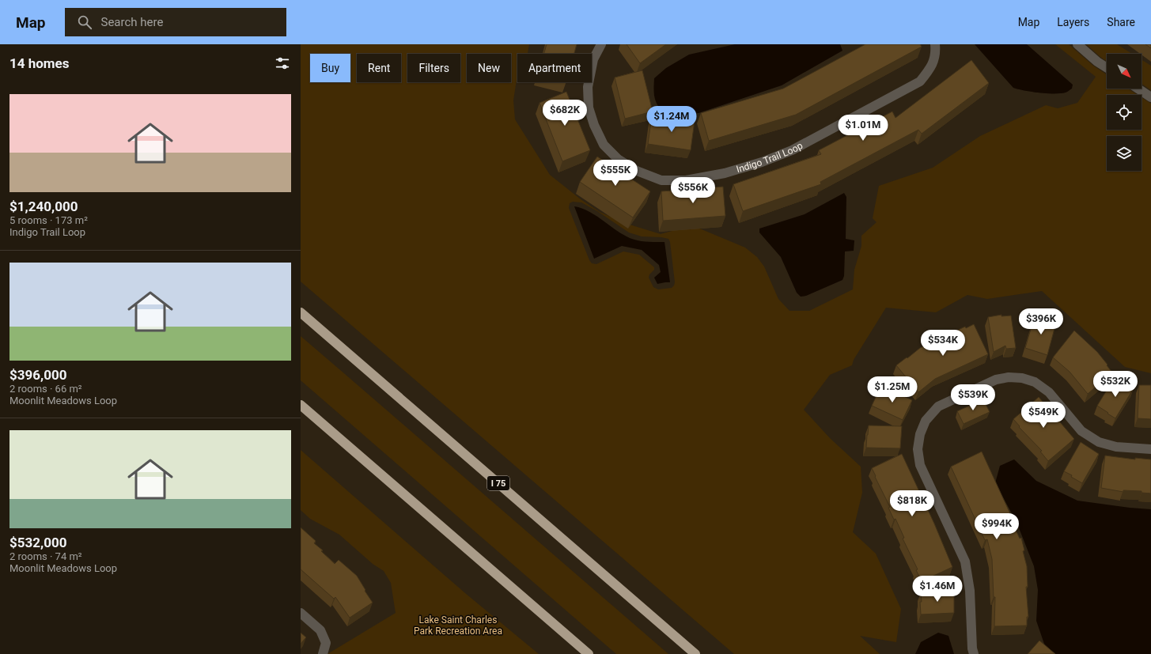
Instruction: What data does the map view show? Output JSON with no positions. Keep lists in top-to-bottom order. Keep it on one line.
{"streets":{"highway":["I 75"],"street":["Indigo Trail Loop"]},"parks":["Lake Saint Charles Park Recreation Area"],"north":"bottom right","page":{"header":"Map","search":"Search here","nav":["Map","Layers","Share"],"heading":"14 homes","chip":["Buy","Rent","Filters","New","Apartment"],"list":[{"name":"$1,240,000","note":"5 rooms · 173 m² · Indigo Trail Loop"},{"name":"$396,000","note":"2 rooms · 66 m² · Moonlit Meadows Loop"},{"name":"$532,000","note":"2 rooms · 74 m² · Moonlit Meadows Loop"}],"price":["$682K","$1.24M","$1.01M","$555K","$556K","$396K","$534K","$532K","$1.25M","$539K","$549K","$818K","$994K","$1.46M"]}}
